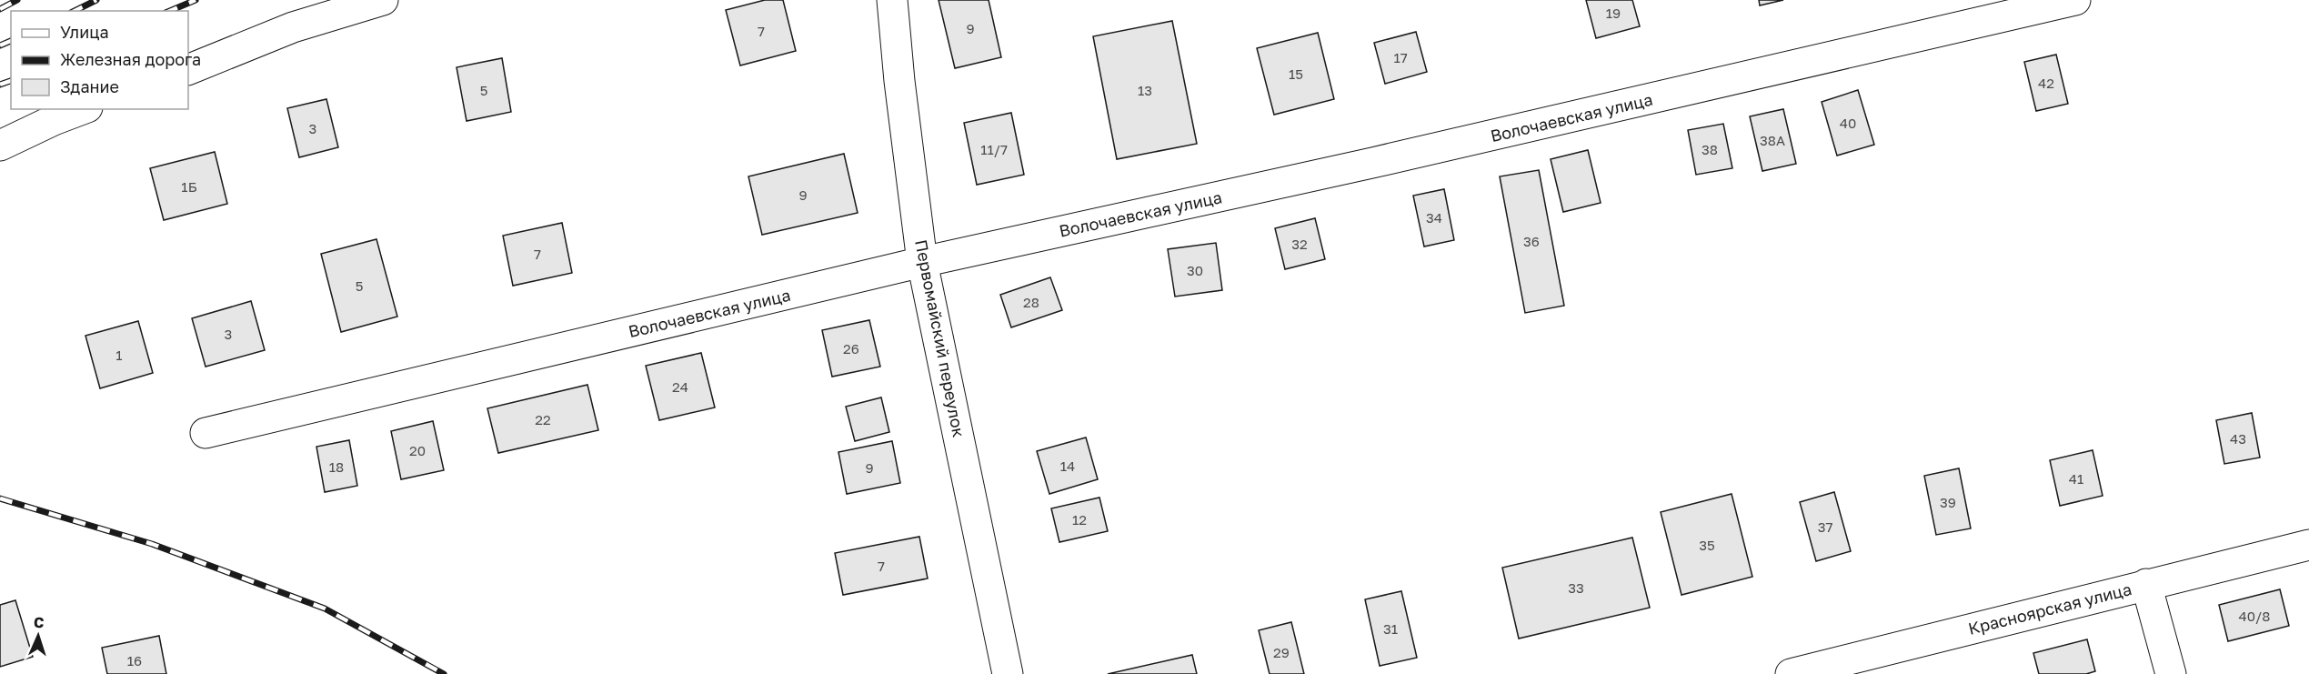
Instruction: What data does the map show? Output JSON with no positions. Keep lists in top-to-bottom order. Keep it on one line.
{"streets":{"street":["Волочаевская улица","Первомайский переулок","Красноярская улица"]},"crossings":[["Волочаевская улица","Первомайский переулок"]],"house_numbers":["19","9","7","17","15","42","5","13","40","3","38А","11/7","38","1Б","9","34","36","32","7","30","5","28","3","26","1","24","22","43","20","14","18","9","41","39","12","37","35","7","33","40/8","31","29","16"],"legend":["Улица","Железная дорога","Здание"],"north":"top"}
